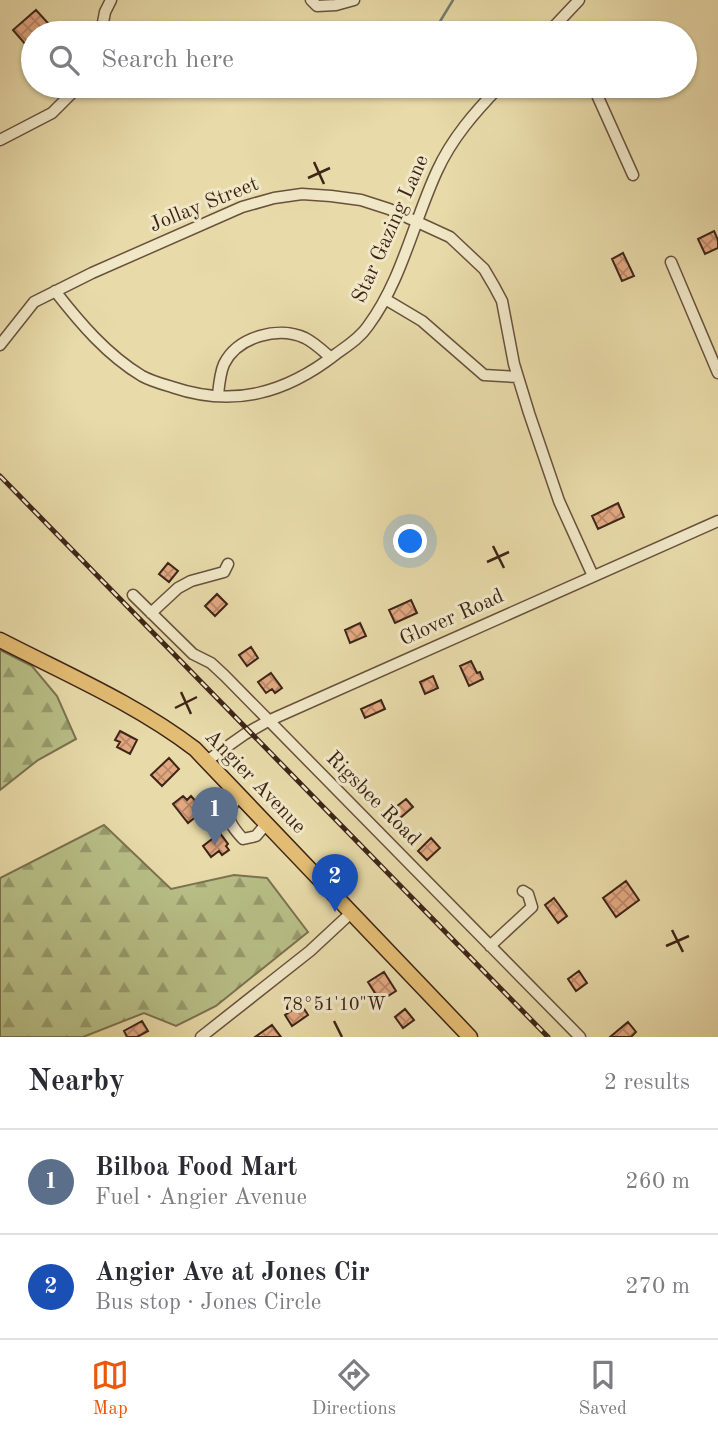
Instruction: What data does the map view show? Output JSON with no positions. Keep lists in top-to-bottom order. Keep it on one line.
{"streets":{"main road":["Angier Avenue"],"street":["Jollay Street","Star Gazing Lane","Glover Road","Rigsbee Road"]},"crossings":[["Jollay Street","Star Gazing Lane"],["Jollay Street","Glover Road"],["Glover Road","Angier Avenue"],["Glover Road","Rigsbee Road"]],"page":{"search":"Search here","pins":["1","2"],"heading":["Nearby","2 results"],"list":[{"mark":"1","name":"Bilboa Food Mart","note":"Fuel · Angier Avenue","value":"260 m"},{"mark":"2","name":"Angier Ave at Jones Cir","note":"Bus stop · Jones Circle","value":"270 m"}],"nav":["Map","Directions","Saved"]},"coordinates":["78°51'10\"W"]}
